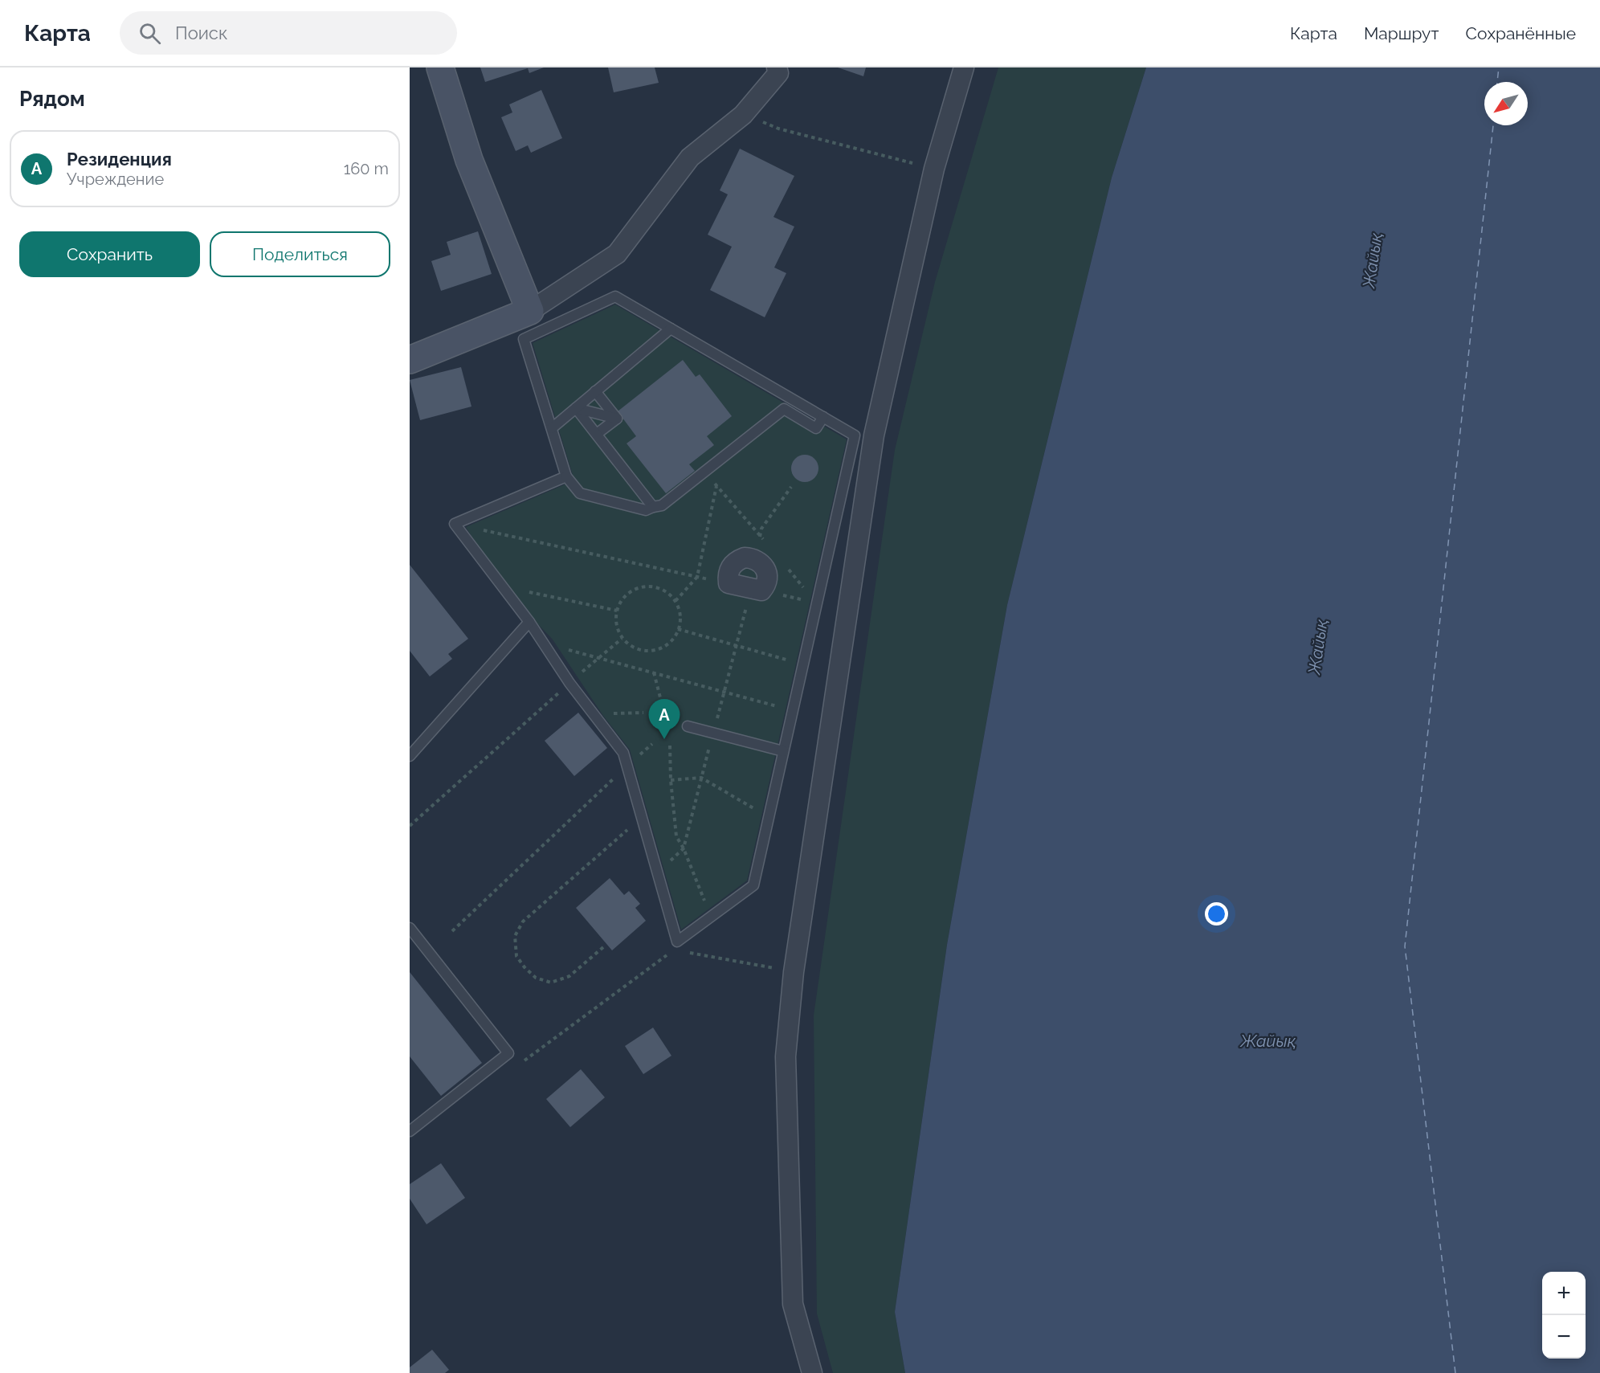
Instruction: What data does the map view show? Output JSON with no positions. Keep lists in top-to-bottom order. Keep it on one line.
{"water":["Жайық"],"north":"bottom left","page":{"header":"Карта","search":"Поиск","nav":["Карта","Маршрут","Сохранённые"],"heading":"Рядом","list":[{"mark":"A","name":"Резиденция","note":"Учреждение","value":"160 m"}],"buttons":["Сохранить","Поделиться"],"pins":"A","map_buttons":["+","−"]}}
